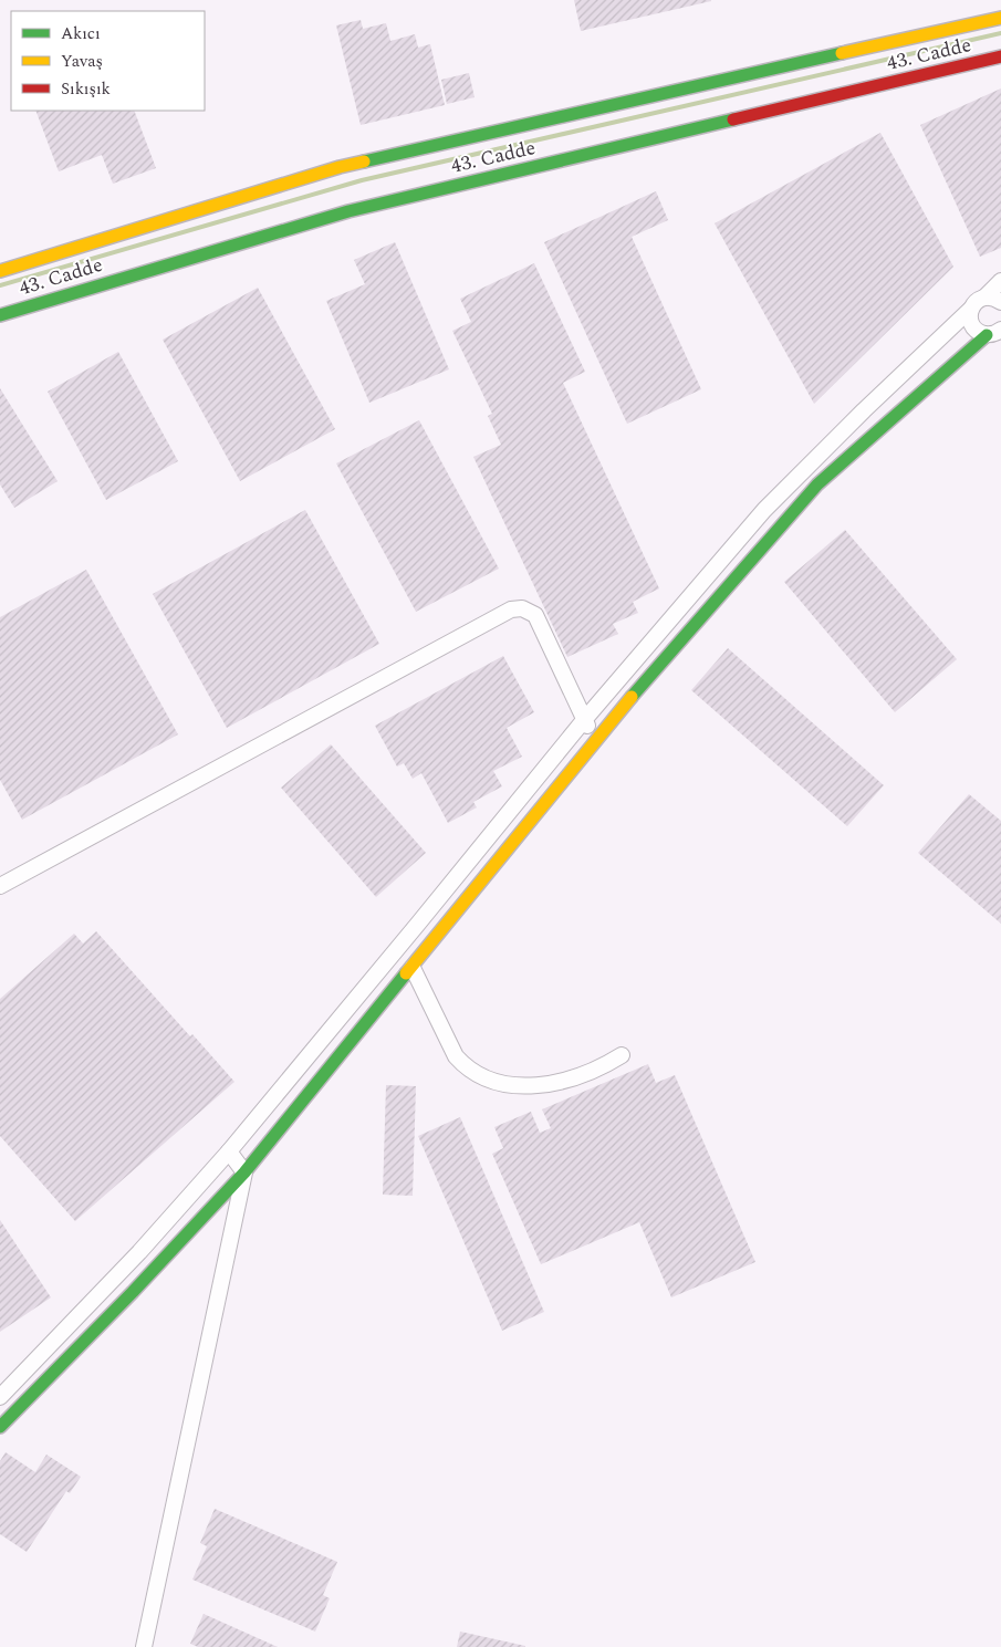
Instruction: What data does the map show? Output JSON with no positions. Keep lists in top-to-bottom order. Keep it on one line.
{"streets":{"main road":["43. Cadde"]},"legend":["Akıcı","Yavaş","Sıkışık"]}
